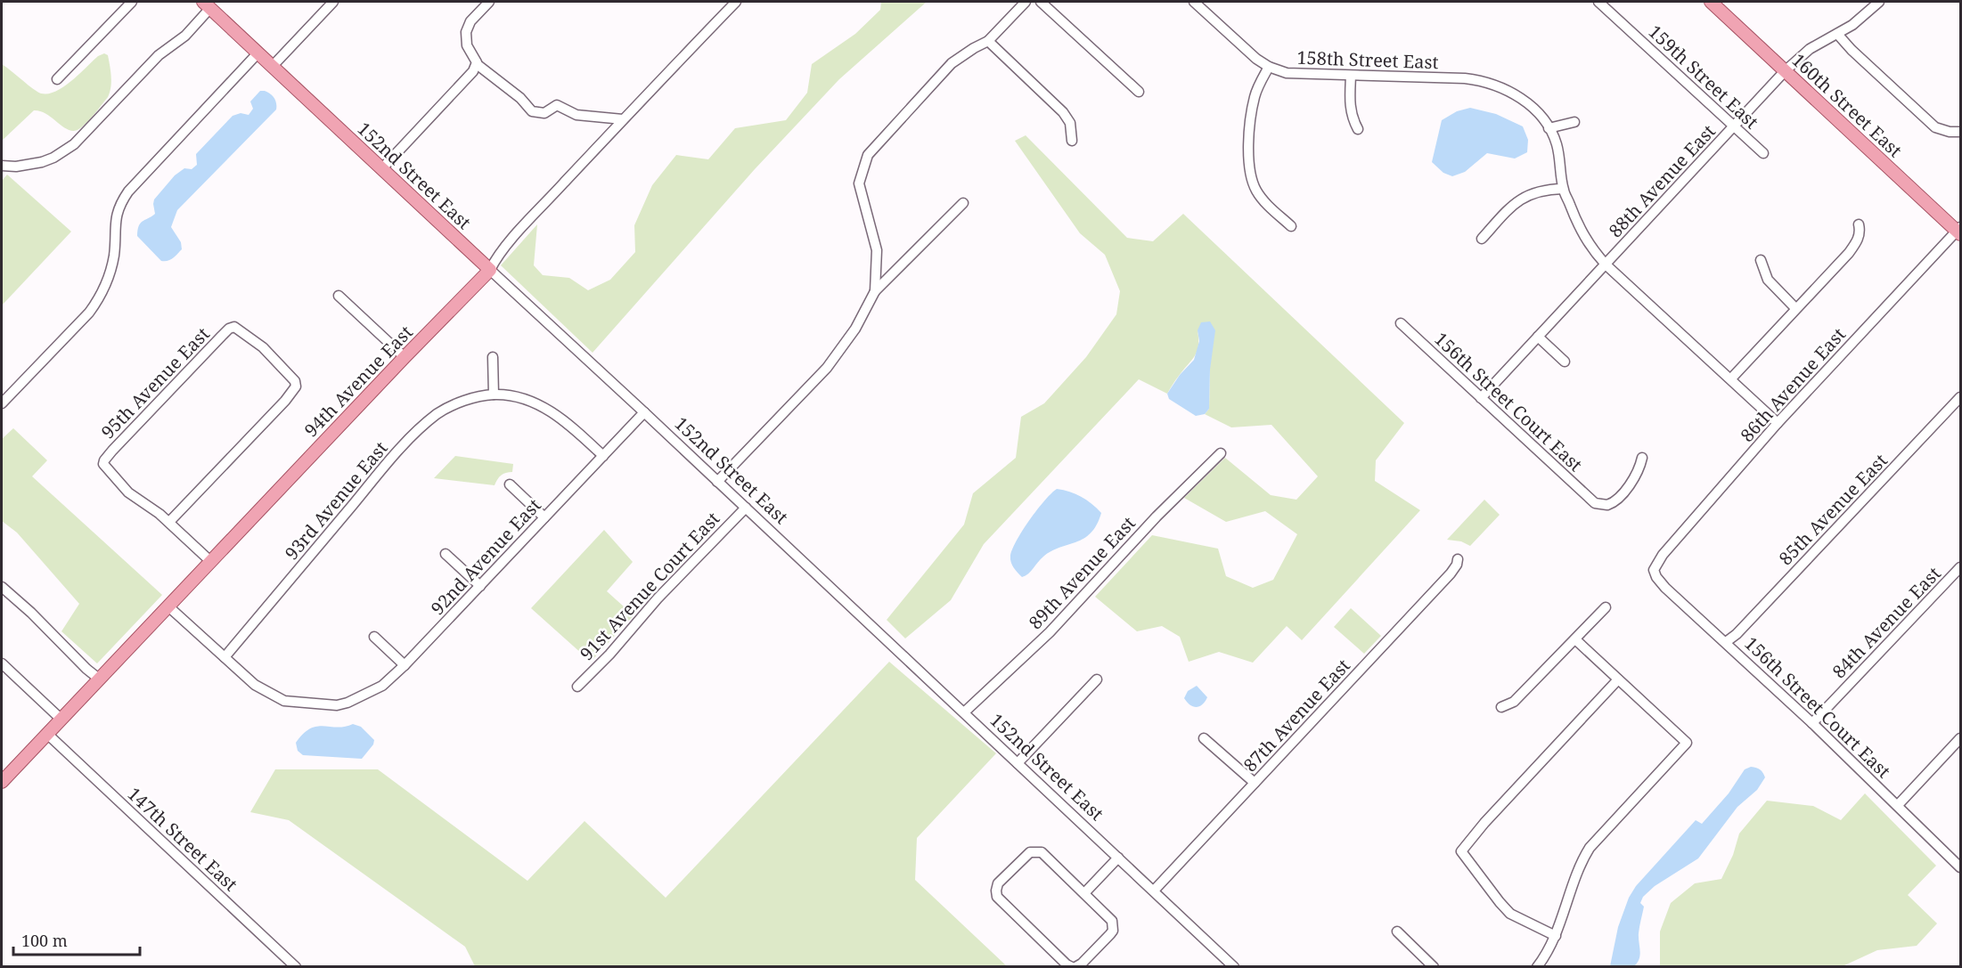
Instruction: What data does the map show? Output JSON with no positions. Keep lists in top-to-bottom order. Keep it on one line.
{"streets":{"main road":["160th Street East","152nd Street East","94th Avenue East"],"street":["158th Street East","159th Street East","88th Avenue East","95th Avenue East","86th Avenue East","156th Street Court East","93rd Avenue East","85th Avenue East","92nd Avenue East","89th Avenue East","91st Avenue Court East","84th Avenue East","87th Avenue East","147th Street East"]},"crossings":[["158th Street East","88th Avenue East"],["158th Street East","86th Avenue East"],["159th Street East","88th Avenue East"],["160th Street East","88th Avenue East"],["160th Street East","86th Avenue East"],["152nd Street East","94th Avenue East"],["152nd Street East","92nd Avenue East"],["152nd Street East","89th Avenue East"],["152nd Street East","91st Avenue Court East"],["152nd Street East","87th Avenue East"],["88th Avenue East","156th Street Court East"],["94th Avenue East","147th Street East"],["86th Avenue East","156th Street Court East"],["156th Street Court East","85th Avenue East"],["156th Street Court East","84th Avenue East"],["93rd Avenue East","92nd Avenue East"]],"scale_bar":"100 m"}
